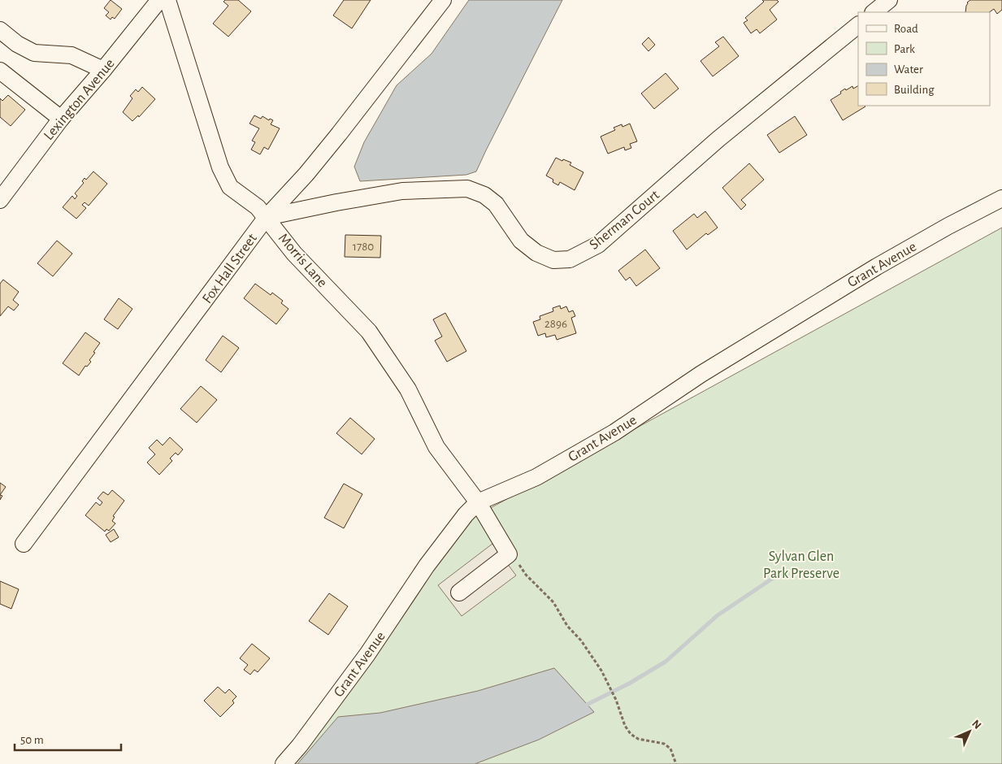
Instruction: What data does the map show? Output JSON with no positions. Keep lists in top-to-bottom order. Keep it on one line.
{"streets":{"street":["Lexington Avenue","Sherman Court","Morris Lane","Grant Avenue","Fox Hall Street"]},"crossings":[["Sherman Court","Morris Lane"],["Sherman Court","Fox Hall Street"],["Morris Lane","Grant Avenue"],["Morris Lane","Fox Hall Street"]],"parks":["Sylvan Glen Park Preserve"],"house_numbers":["1780","2896"],"legend":["Road","Park","Water","Building"],"scale_bar":"50 m","north":"top right"}
